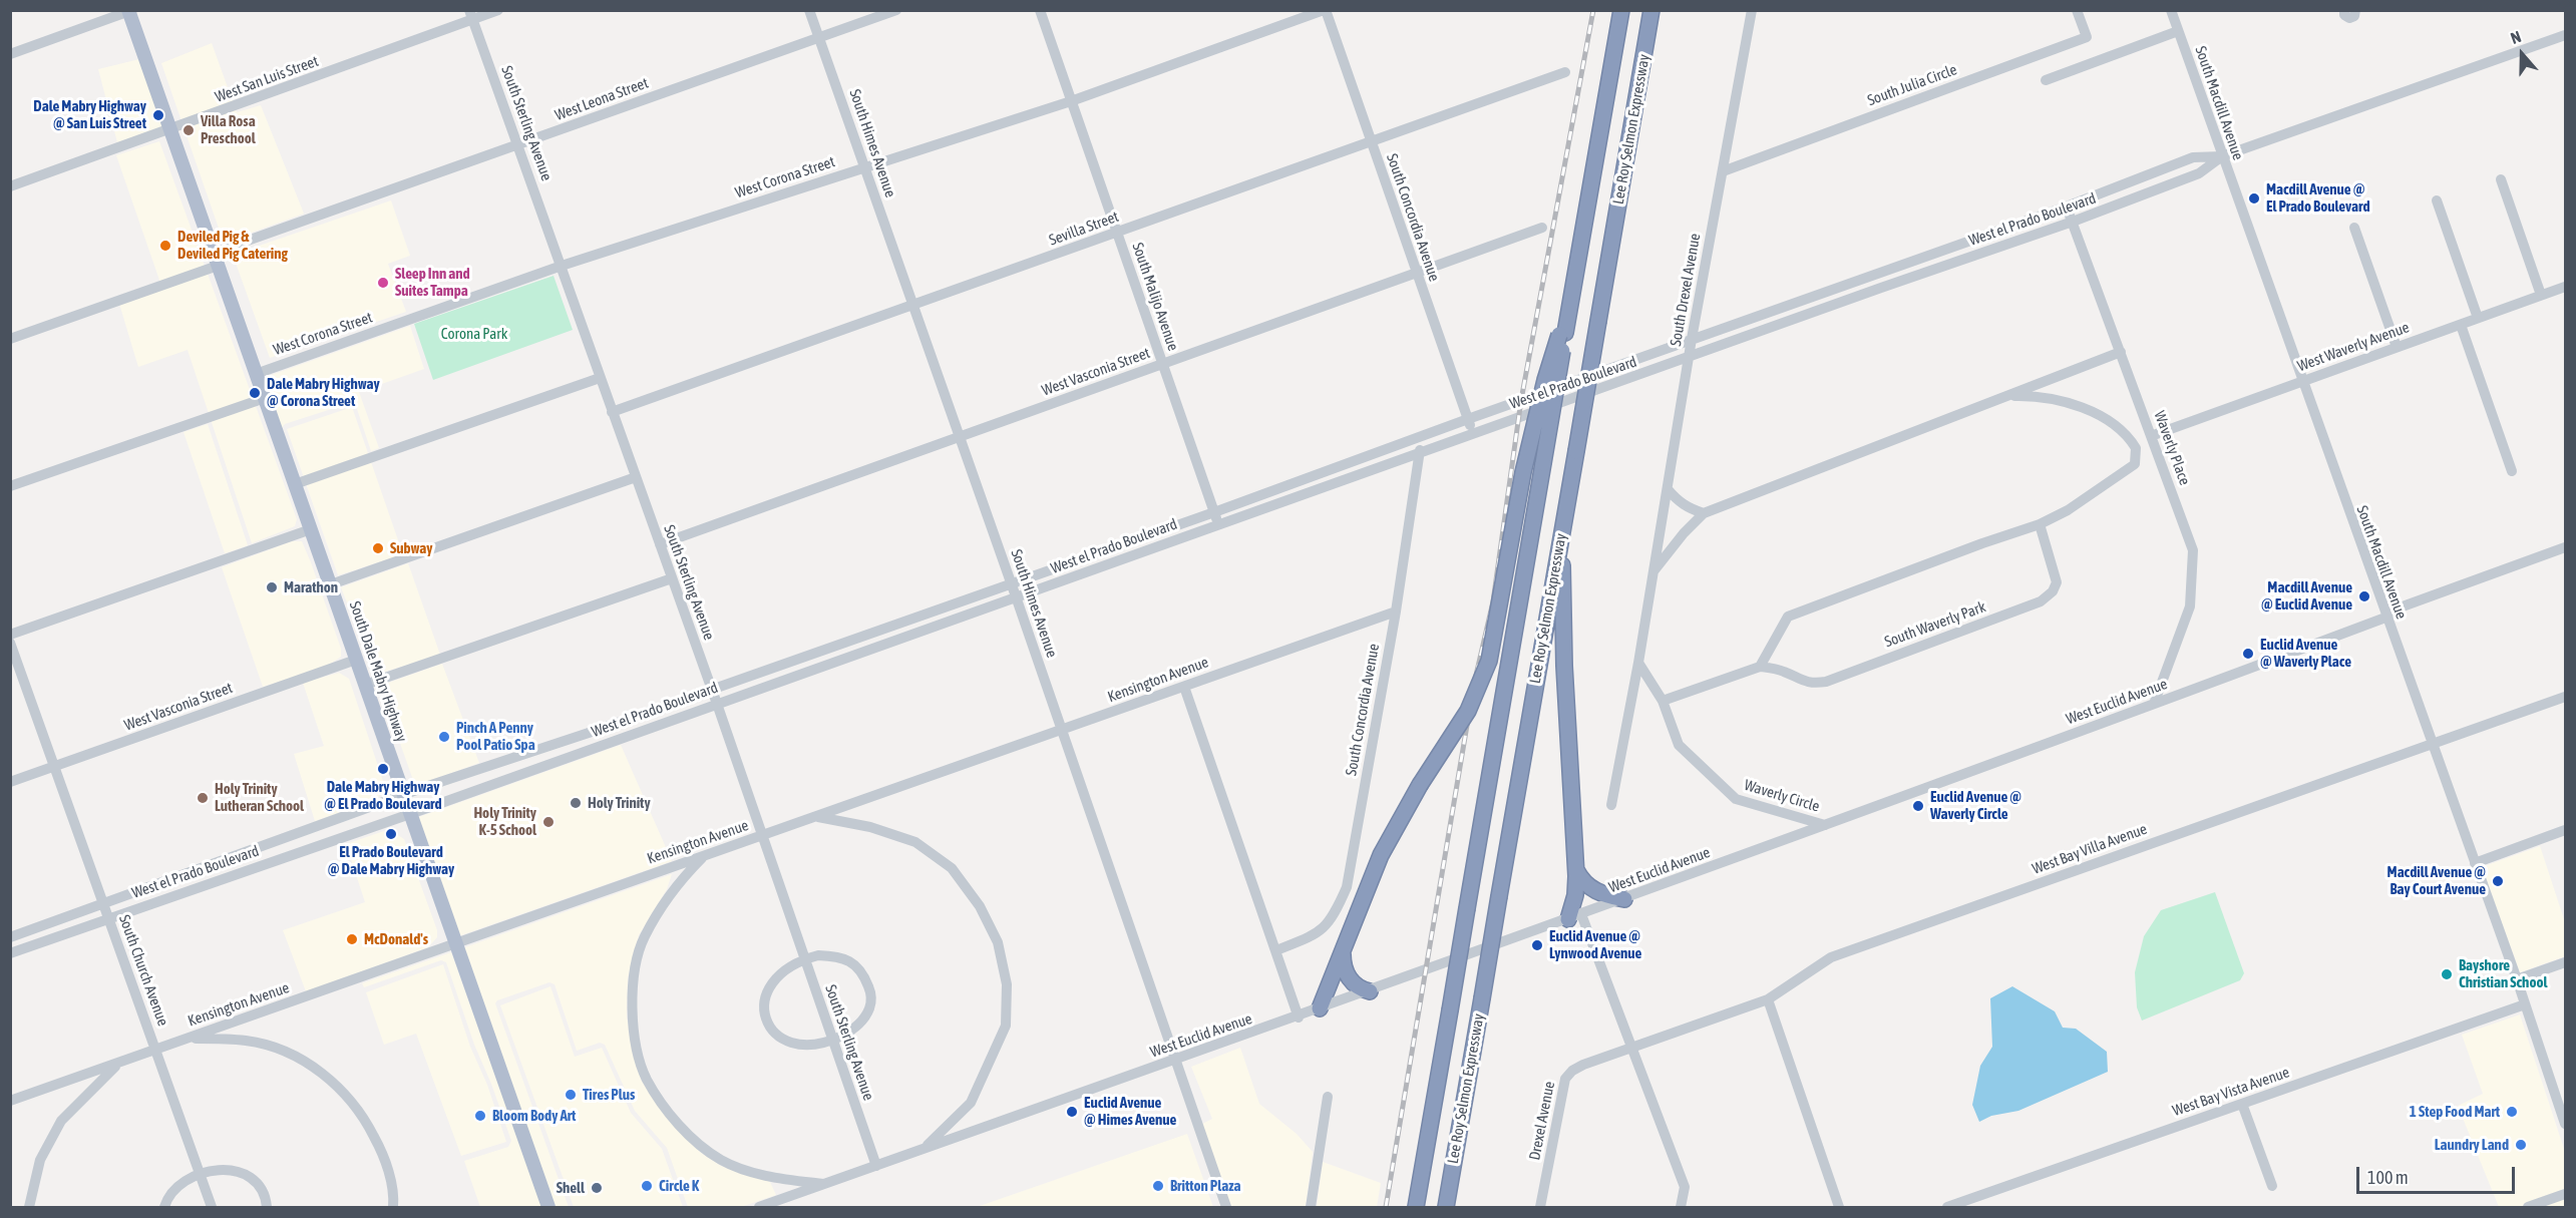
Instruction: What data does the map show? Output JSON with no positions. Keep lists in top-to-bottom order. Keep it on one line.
{"streets":{"highway":["Lee Roy Selmon Expressway"],"main road":["South Dale Mabry Highway"],"street":["West San Luis Street","South Julia Circle","West Leona Street","South Macdill Avenue","South Sterling Avenue","South Himes Avenue","West Corona Street","South Concordia Avenue","West el Prado Boulevard","Sevilla Street","South Drexel Avenue","South Malijo Avenue","West Waverly Avenue","West Vasconia Street","Waverly Place","South Waverly Park","Kensington Avenue","West Euclid Avenue","Waverly Circle","West Bay Villa Avenue","South Church Avenue","West Bay Vista Avenue","Drexel Avenue"]},"crossings":[["West San Luis Street","South Sterling Avenue"],["West San Luis Street","South Dale Mabry Highway"],["South Julia Circle","South Drexel Avenue"],["West Leona Street","South Sterling Avenue"],["West Leona Street","South Himes Avenue"],["West Leona Street","South Dale Mabry Highway"],["South Macdill Avenue","West el Prado Boulevard"],["South Macdill Avenue","West Waverly Avenue"],["South Macdill Avenue","West Euclid Avenue"],["South Macdill Avenue","West Bay Villa Avenue"],["South Macdill Avenue","West Bay Vista Avenue"],["South Sterling Avenue","West Corona Street"],["South Sterling Avenue","West el Prado Boulevard"],["South Sterling Avenue","Sevilla Street"],["South Sterling Avenue","West Vasconia Street"],["South Sterling Avenue","Kensington Avenue"],["South Sterling Avenue","West Euclid Avenue"],["South Himes Avenue","West Corona Street"],["South Himes Avenue","West el Prado Boulevard"],["South Himes Avenue","Sevilla Street"],["South Himes Avenue","West Vasconia Street"],["South Himes Avenue","Kensington Avenue"],["South Himes Avenue","West Euclid Avenue"],["West Corona Street","South Concordia Avenue"],["West Corona Street","South Malijo Avenue"],["West Corona Street","South Dale Mabry Highway"],["South Concordia Avenue","West el Prado Boulevard"],["South Concordia Avenue","Sevilla Street"],["South Concordia Avenue","West Vasconia Street"],["South Concordia Avenue","Kensington Avenue"],["West el Prado Boulevard","South Drexel Avenue"],["West el Prado Boulevard","South Malijo Avenue"],["West el Prado Boulevard","Waverly Place"],["West el Prado Boulevard","South Dale Mabry Highway"],["West el Prado Boulevard","South Church Avenue"],["Sevilla Street","South Malijo Avenue"],["South Malijo Avenue","West Vasconia Street"],["West Waverly Avenue","Waverly Place"],["West Vasconia Street","South Dale Mabry Highway"],["West Vasconia Street","South Church Avenue"],["Waverly Place","West Euclid Avenue"],["South Dale Mabry Highway","Kensington Avenue"],["Kensington Avenue","South Church Avenue"],["West Euclid Avenue","Waverly Circle"],["West Bay Villa Avenue","Drexel Avenue"]],"parks":["Corona Park"],"places":["Dale Mabry Highway @ San Luis Street","Villa Rosa Preschool","Macdill Avenue @ El Prado Boulevard","Deviled Pig & Deviled Pig Catering","Sleep Inn and Suites Tampa","Dale Mabry Highway @ Corona Street","Subway","Marathon","Macdill Avenue @ Euclid Avenue","Euclid Avenue @ Waverly Place","Pinch A Penny Pool Patio Spa","Dale Mabry Highway @ El Prado Boulevard","Holy Trinity Lutheran School","Holy Trinity","Euclid Avenue @ Waverly Circle","Holy Trinity K-5 School","El Prado Boulevard @ Dale Mabry Highway","Macdill Avenue @ Bay Court Avenue","McDonald's","Euclid Avenue @ Lynwood Avenue","Bayshore Christian School","Tires Plus","Euclid Avenue @ Himes Avenue","1 Step Food Mart","Bloom Body Art","Laundry Land","Circle K","Britton Plaza","Shell"],"scale_bar":"100 m","north":"top"}
